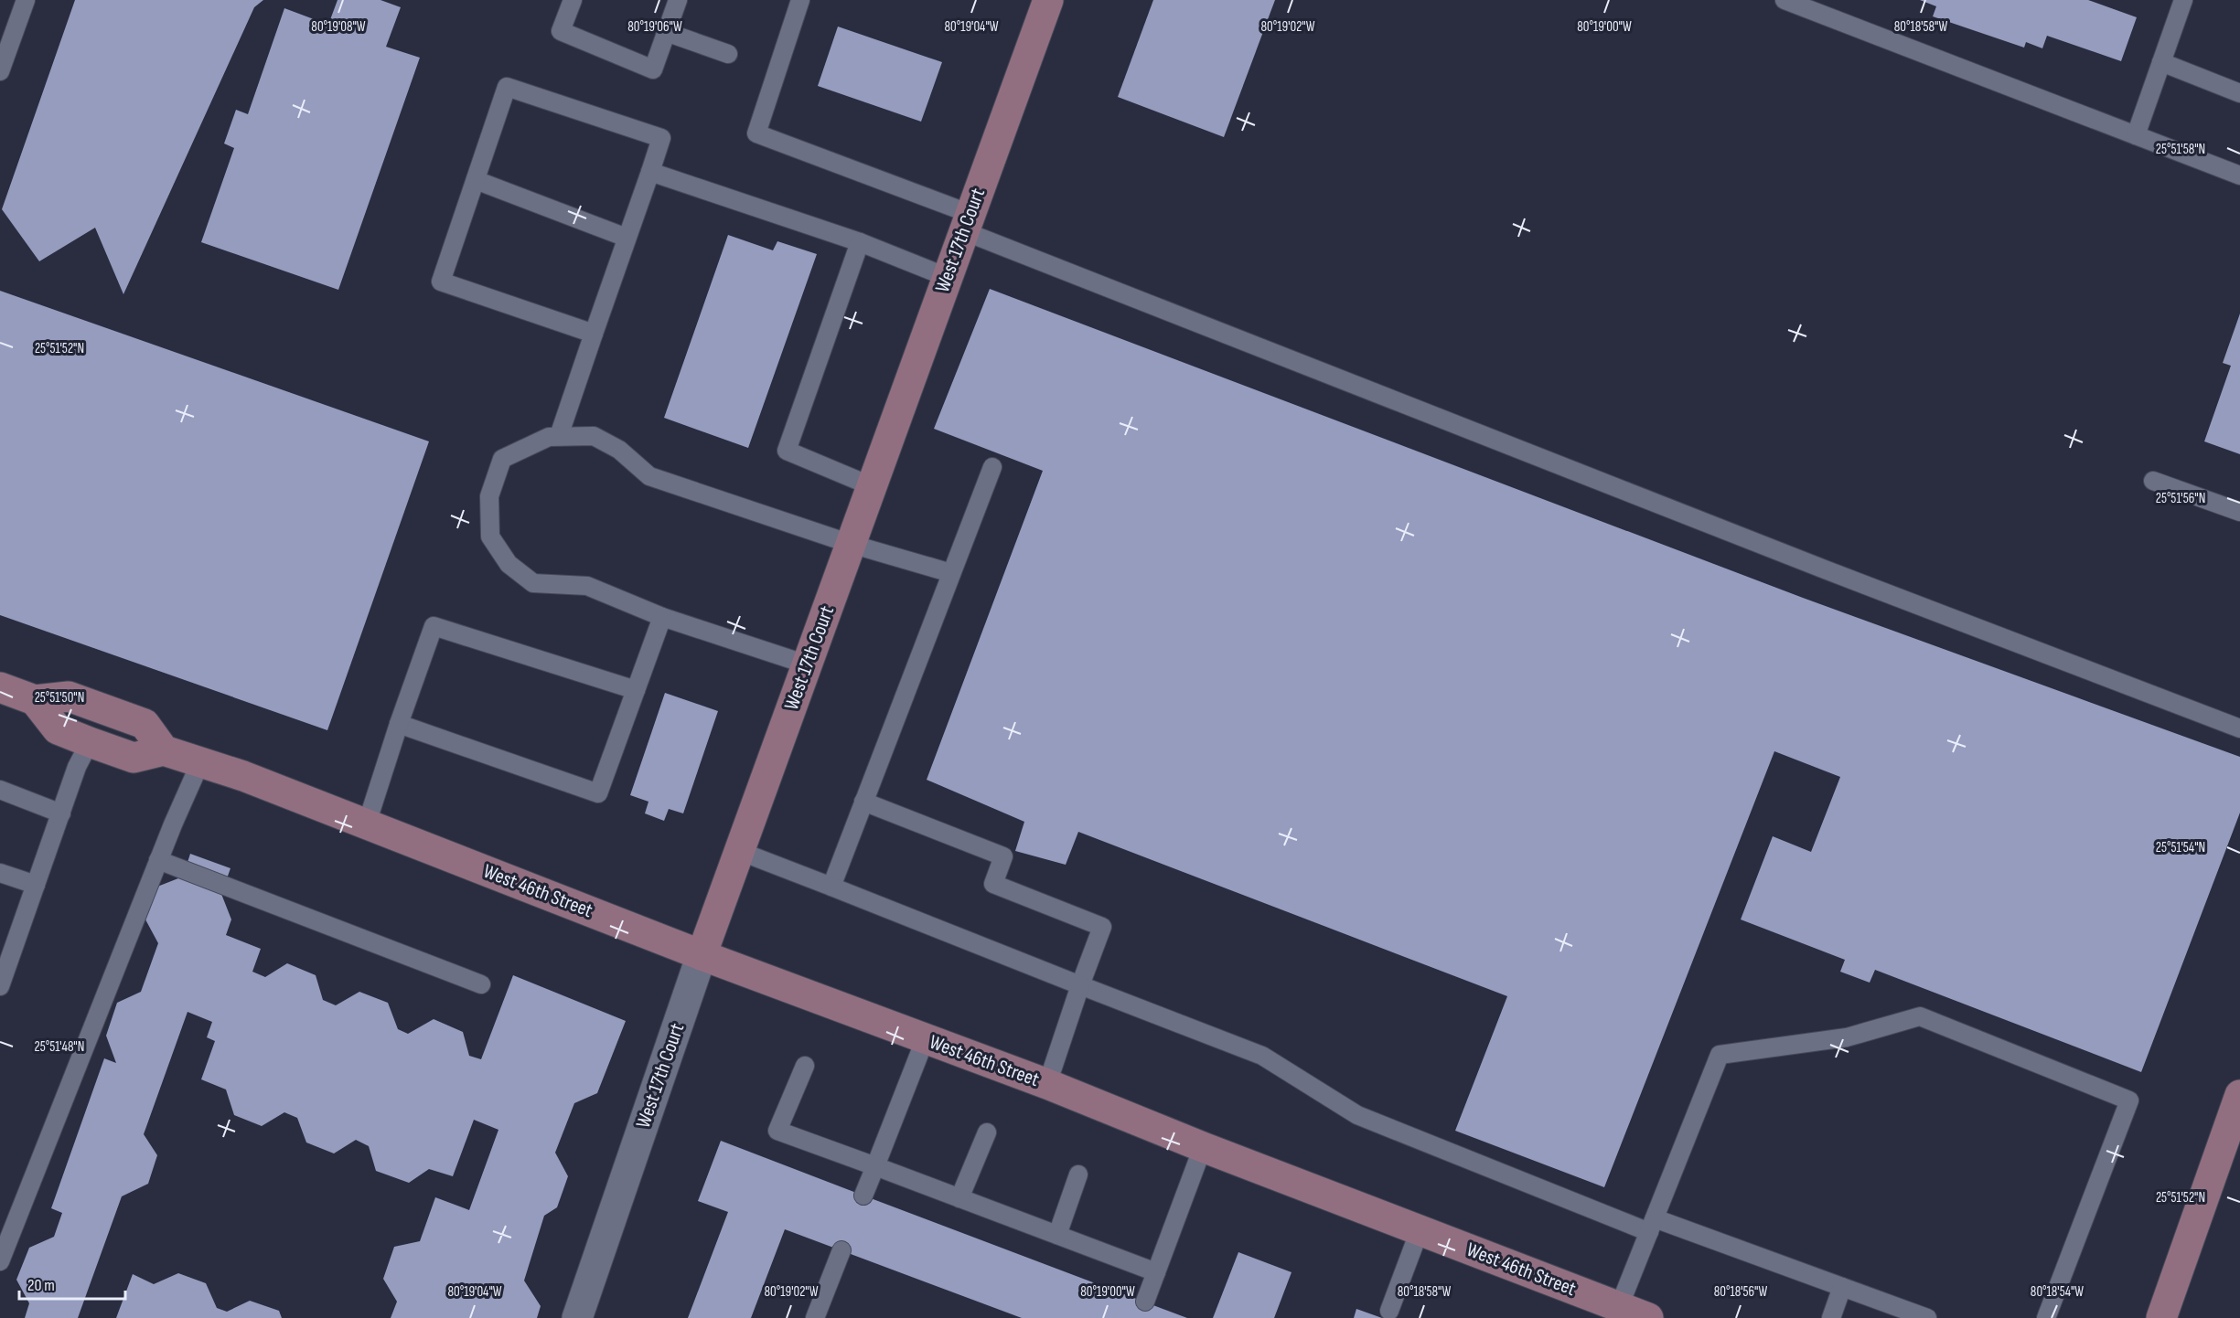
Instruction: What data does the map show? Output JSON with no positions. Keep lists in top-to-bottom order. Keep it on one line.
{"streets":{"street":["West 17th Court","West 46th Street"]},"crossings":[["West 17th Court","West 46th Street"]],"scale_bar":"20 m","coordinates":["80°19'06\"W","80°19'04\"W","80°19'02\"W","80°19'08\"W","80°19'00\"W","80°18'58\"W","25°51'58\"N","25°51'52\"N","25°51'56\"N","25°51'50\"N","25°51'54\"N","25°51'48\"N","80°18'56\"W","80°18'54\"W"]}
